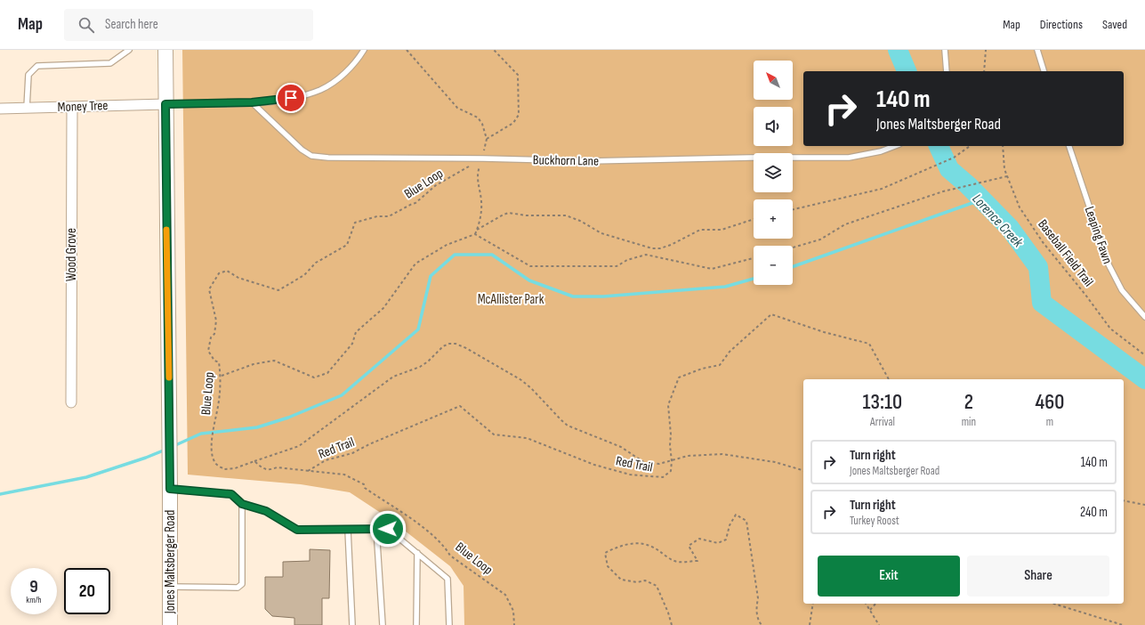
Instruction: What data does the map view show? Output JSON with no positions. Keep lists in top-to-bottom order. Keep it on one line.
{"streets":{"main road":["Jones Maltsberger Road"],"street":["Money Tree","Wood Grove"],"lane":["Buckhorn Lane","Leaping Fawn"],"path":["Blue Loop","Baseball Field Trail","Red Trail"]},"crossings":[["Money Tree","Wood Grove"],["Money Tree","Jones Maltsberger Road"],["Buckhorn Lane","Blue Loop"],["Blue Loop","Red Trail"]],"water":["Lorence Creek"],"parks":["McAllister Park"],"north":"top left","page":{"header":"Map","search":"Search here","nav":["Map","Directions","Saved"],"map_buttons":["+","−"],"turn":["140 m","Jones Maltsberger Road"],"eta":["13:10","Arrival","2","min","460","m"],"list":[{"name":"Turn right","note":"Jones Maltsberger Road","value":"140 m"},{"name":"Turn right","note":"Turkey Roost","value":"240 m"}],"buttons":["Exit","Share"],"speed":"9 km/h","limit":"20"}}
